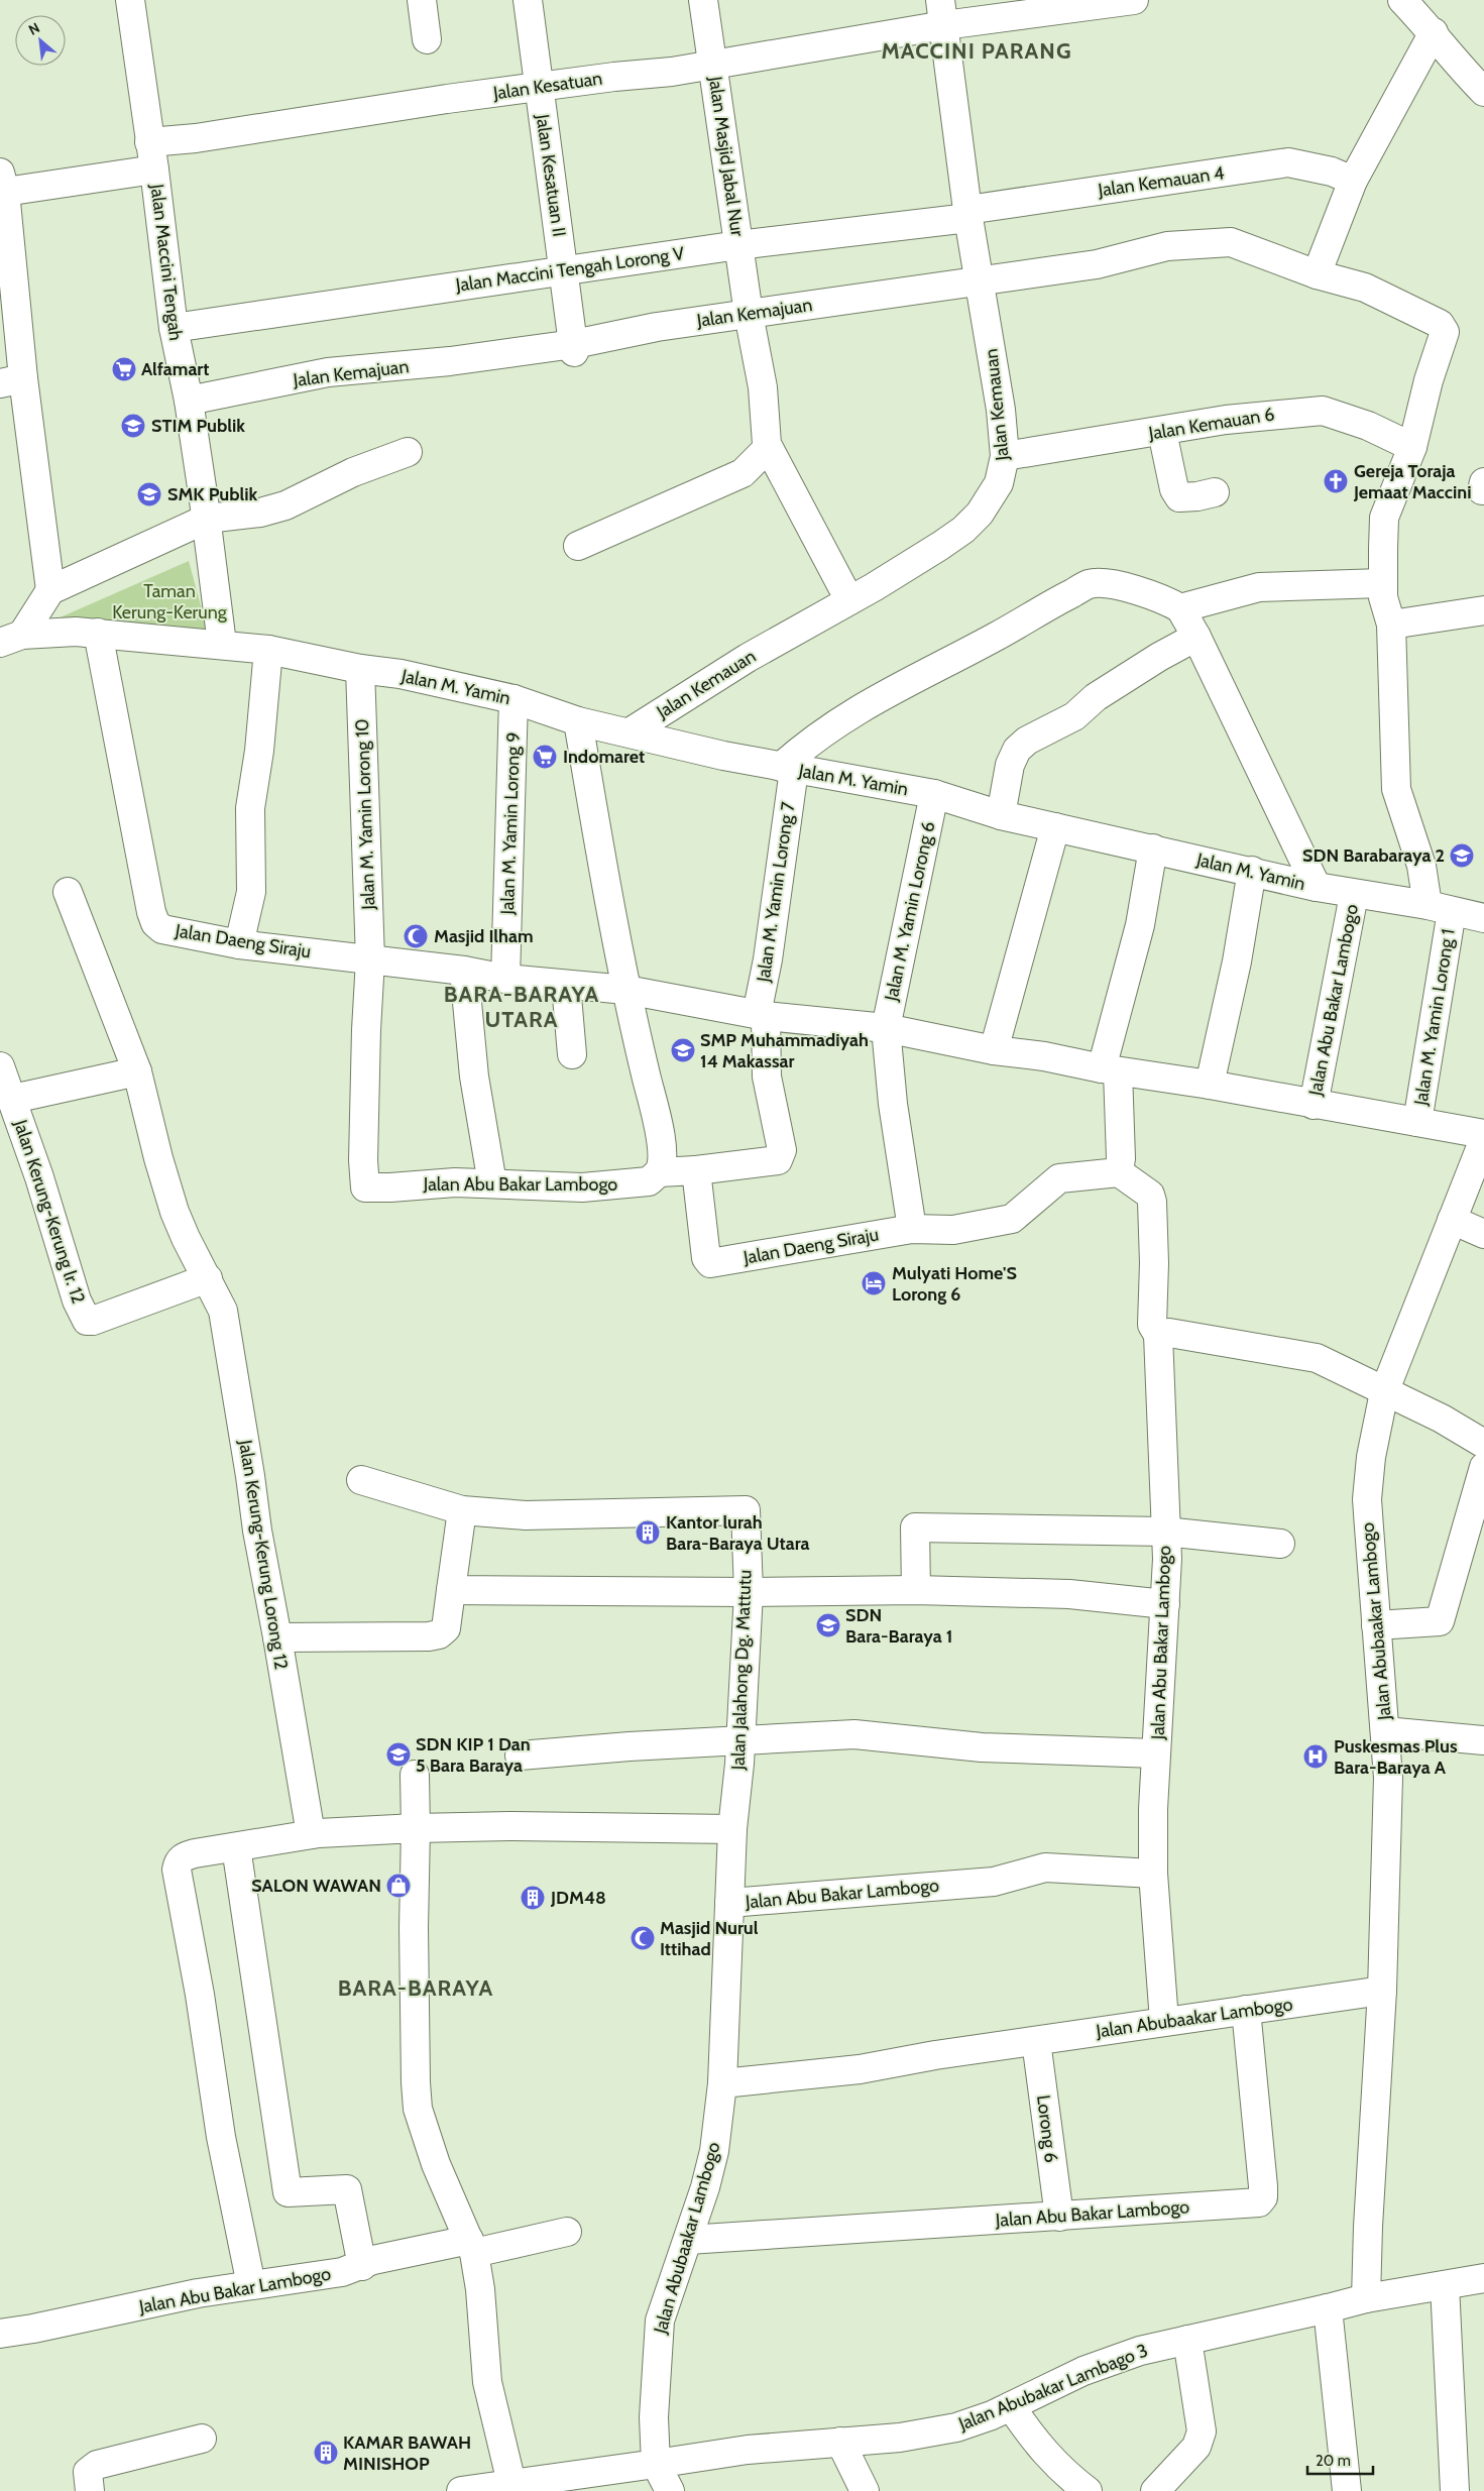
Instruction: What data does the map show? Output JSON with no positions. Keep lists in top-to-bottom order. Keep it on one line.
{"streets":{"street":["Jalan Kesatuan","Jalan Masjid Jabal Nur","Jalan Kesatuan II","Jalan Kemauan 4","Jalan Maccini Tengah","Jalan Maccini Tengah Lorong V","Jalan Kemajuan","Jalan Kemauan","Jalan Kemauan 6","Jalan M. Yamin","Jalan M. Yamin Lorong 10","Jalan M. Yamin Lorong 9","Jalan M. Yamin Lorong 7","Jalan M. Yamin Lorong 6","Jalan Daeng Siraju","Jalan Abu Bakar Lambogo","Jalan M. Yamin Lorong 1","Jalan Kerung-Kerung lr. 12","Jalan Kerung-Kerung Lorong 12","Jalan Abubaakar Lambogo","Jalan Jalahong Dg. Mattutu","Lorong 6","Jalan Abubakar Lambago 3"]},"crossings":[["Jalan Kesatuan","Jalan Masjid Jabal Nur"],["Jalan Kesatuan","Jalan Kesatuan II"],["Jalan Kesatuan","Jalan Maccini Tengah"],["Jalan Kesatuan","Jalan Kemauan"],["Jalan Masjid Jabal Nur","Jalan Maccini Tengah Lorong V"],["Jalan Masjid Jabal Nur","Jalan Kemajuan"],["Jalan Kesatuan II","Jalan Maccini Tengah Lorong V"],["Jalan Kesatuan II","Jalan Kemajuan"],["Jalan Kemauan 4","Jalan Maccini Tengah Lorong V"],["Jalan Kemauan 4","Jalan Kemauan"],["Jalan Maccini Tengah","Jalan Maccini Tengah Lorong V"],["Jalan Maccini Tengah","Jalan Kemajuan"],["Jalan Maccini Tengah","Jalan M. Yamin"],["Jalan Maccini Tengah Lorong V","Jalan Kemauan"],["Jalan Kemajuan","Jalan Kemauan"],["Jalan Kemajuan","Jalan Kemauan 6"],["Jalan Kemajuan","Jalan M. Yamin Lorong 1"],["Jalan Kemauan","Jalan Kemauan 6"],["Jalan Kemauan","Jalan M. Yamin"],["Jalan Kemauan 6","Jalan M. Yamin Lorong 1"],["Jalan M. Yamin","Jalan M. Yamin Lorong 10"],["Jalan M. Yamin","Jalan M. Yamin Lorong 9"],["Jalan M. Yamin","Jalan M. Yamin Lorong 7"],["Jalan M. Yamin","Jalan M. Yamin Lorong 6"],["Jalan M. Yamin","Jalan Daeng Siraju"],["Jalan M. Yamin","Jalan Abu Bakar Lambogo"],["Jalan M. Yamin","Jalan M. Yamin Lorong 1"],["Jalan M. Yamin Lorong 10","Jalan Daeng Siraju"],["Jalan M. Yamin Lorong 10","Jalan Abu Bakar Lambogo"],["Jalan M. Yamin Lorong 9","Jalan Daeng Siraju"],["Jalan M. Yamin Lorong 7","Jalan Daeng Siraju"],["Jalan M. Yamin Lorong 6","Jalan Daeng Siraju"],["Jalan Daeng Siraju","Jalan Abu Bakar Lambogo"],["Jalan Daeng Siraju","Jalan M. Yamin Lorong 1"],["Jalan Abu Bakar Lambogo","Jalan Abubaakar Lambogo"],["Jalan Abu Bakar Lambogo","Jalan Jalahong Dg. Mattutu"],["Jalan Abu Bakar Lambogo","Lorong 6"],["Jalan Kerung-Kerung lr. 12","Jalan Kerung-Kerung Lorong 12"],["Jalan Abubaakar Lambogo","Jalan Jalahong Dg. Mattutu"],["Jalan Abubaakar Lambogo","Lorong 6"],["Jalan Abubaakar Lambogo","Jalan Abubakar Lambago 3"]],"districts":["MACCINI PARANG","BARA-BARAYA UTARA","BARA-BARAYA"],"parks":["Taman Kerung-Kerung"],"places":{"supermarket":["Alfamart","Indomaret"],"school or university":["STIM Publik","SMK Publik","SDN Barabaraya 2","SMP Muhammadiyah 14 Makassar","SDN Bara-Baraya 1","SDN KIP 1 Dan 5 Bara Baraya"],"church":["Gereja Toraja Jemaat Maccini"],"mosque":["Masjid Ilham","Masjid Nurul Ittihad"],"hotel":["Mulyati Home'S Lorong 6"],"building":["Kantor lurah Bara-Baraya Utara","JDM48","KAMAR BAWAH MINISHOP"],"hospital":["Puskesmas Plus Bara-Baraya A"],"shop":["SALON WAWAN"]},"scale_bar":"20 m","north":"top left"}
